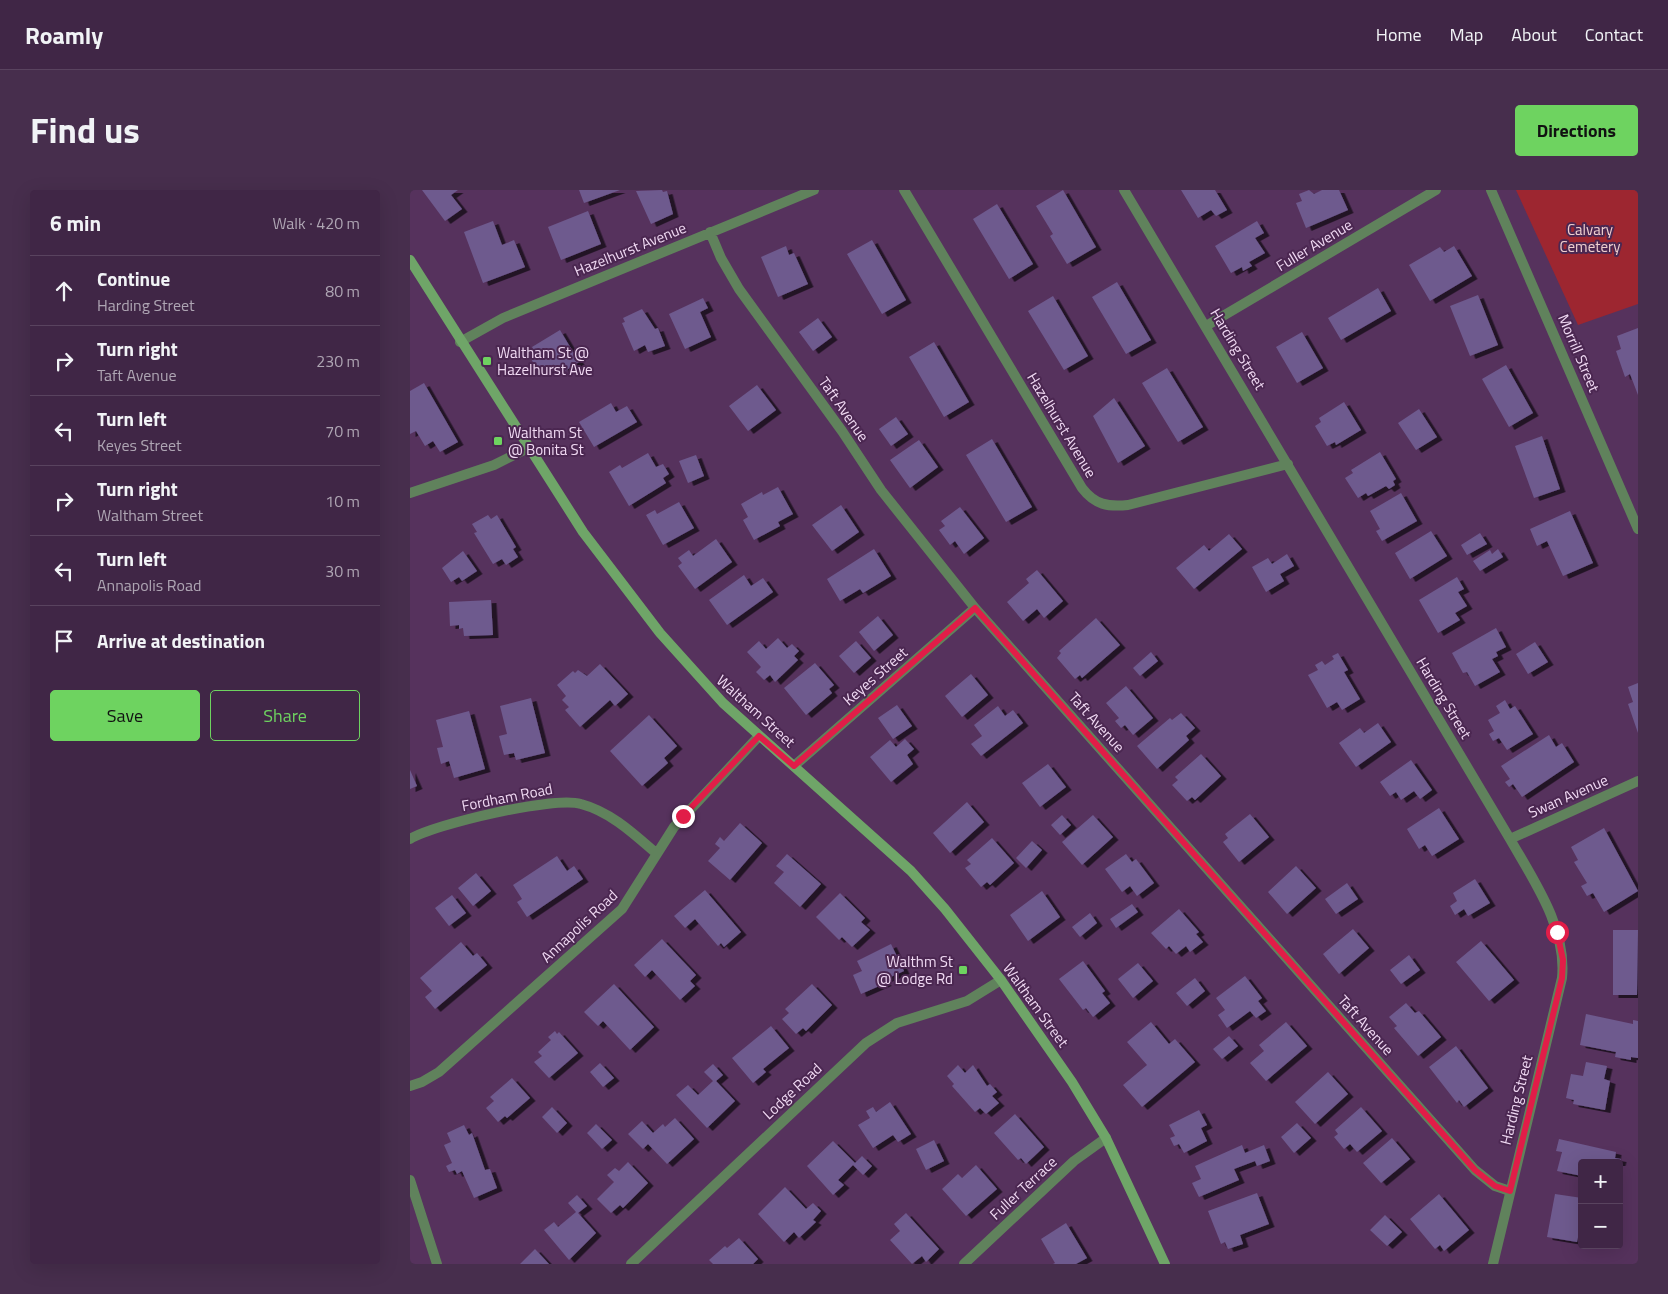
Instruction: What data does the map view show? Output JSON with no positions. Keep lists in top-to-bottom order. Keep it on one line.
{"streets":{"main road":["Waltham Street"],"street":["Fuller Avenue","Hazelhurst Avenue","Harding Street","Morrill Street","Taft Avenue","Keyes Street","Swan Avenue","Fordham Road","Annapolis Road","Lodge Road","Fuller Terrace"]},"crossings":[["Fuller Avenue","Harding Street"],["Hazelhurst Avenue","Harding Street"],["Hazelhurst Avenue","Taft Avenue"],["Hazelhurst Avenue","Waltham Street"],["Harding Street","Taft Avenue"],["Harding Street","Swan Avenue"],["Taft Avenue","Keyes Street"],["Keyes Street","Waltham Street"],["Waltham Street","Annapolis Road"],["Waltham Street","Lodge Road"],["Waltham Street","Fuller Terrace"],["Fordham Road","Annapolis Road"]],"parks":["Calvary Cemetery"],"places":{"transit":["Waltham St @ Hazelhurst Ave","Waltham St @ Bonita St","Walthm St @ Lodge Rd"]},"page":{"header":"Roamly","nav":["Home","Map","About","Contact"],"title":"Find us","buttons":["Directions",["Save","Share"]],"heading":["6 min","Walk · 420 m"],"list":[["Continue","Harding Street","80 m"],["Turn right","Taft Avenue","230 m"],["Turn left","Keyes Street","70 m"],["Turn right","Waltham Street","10 m"],["Turn left","Annapolis Road","30 m"],"Arrive at destination"],"map_buttons":["+","−"]}}
